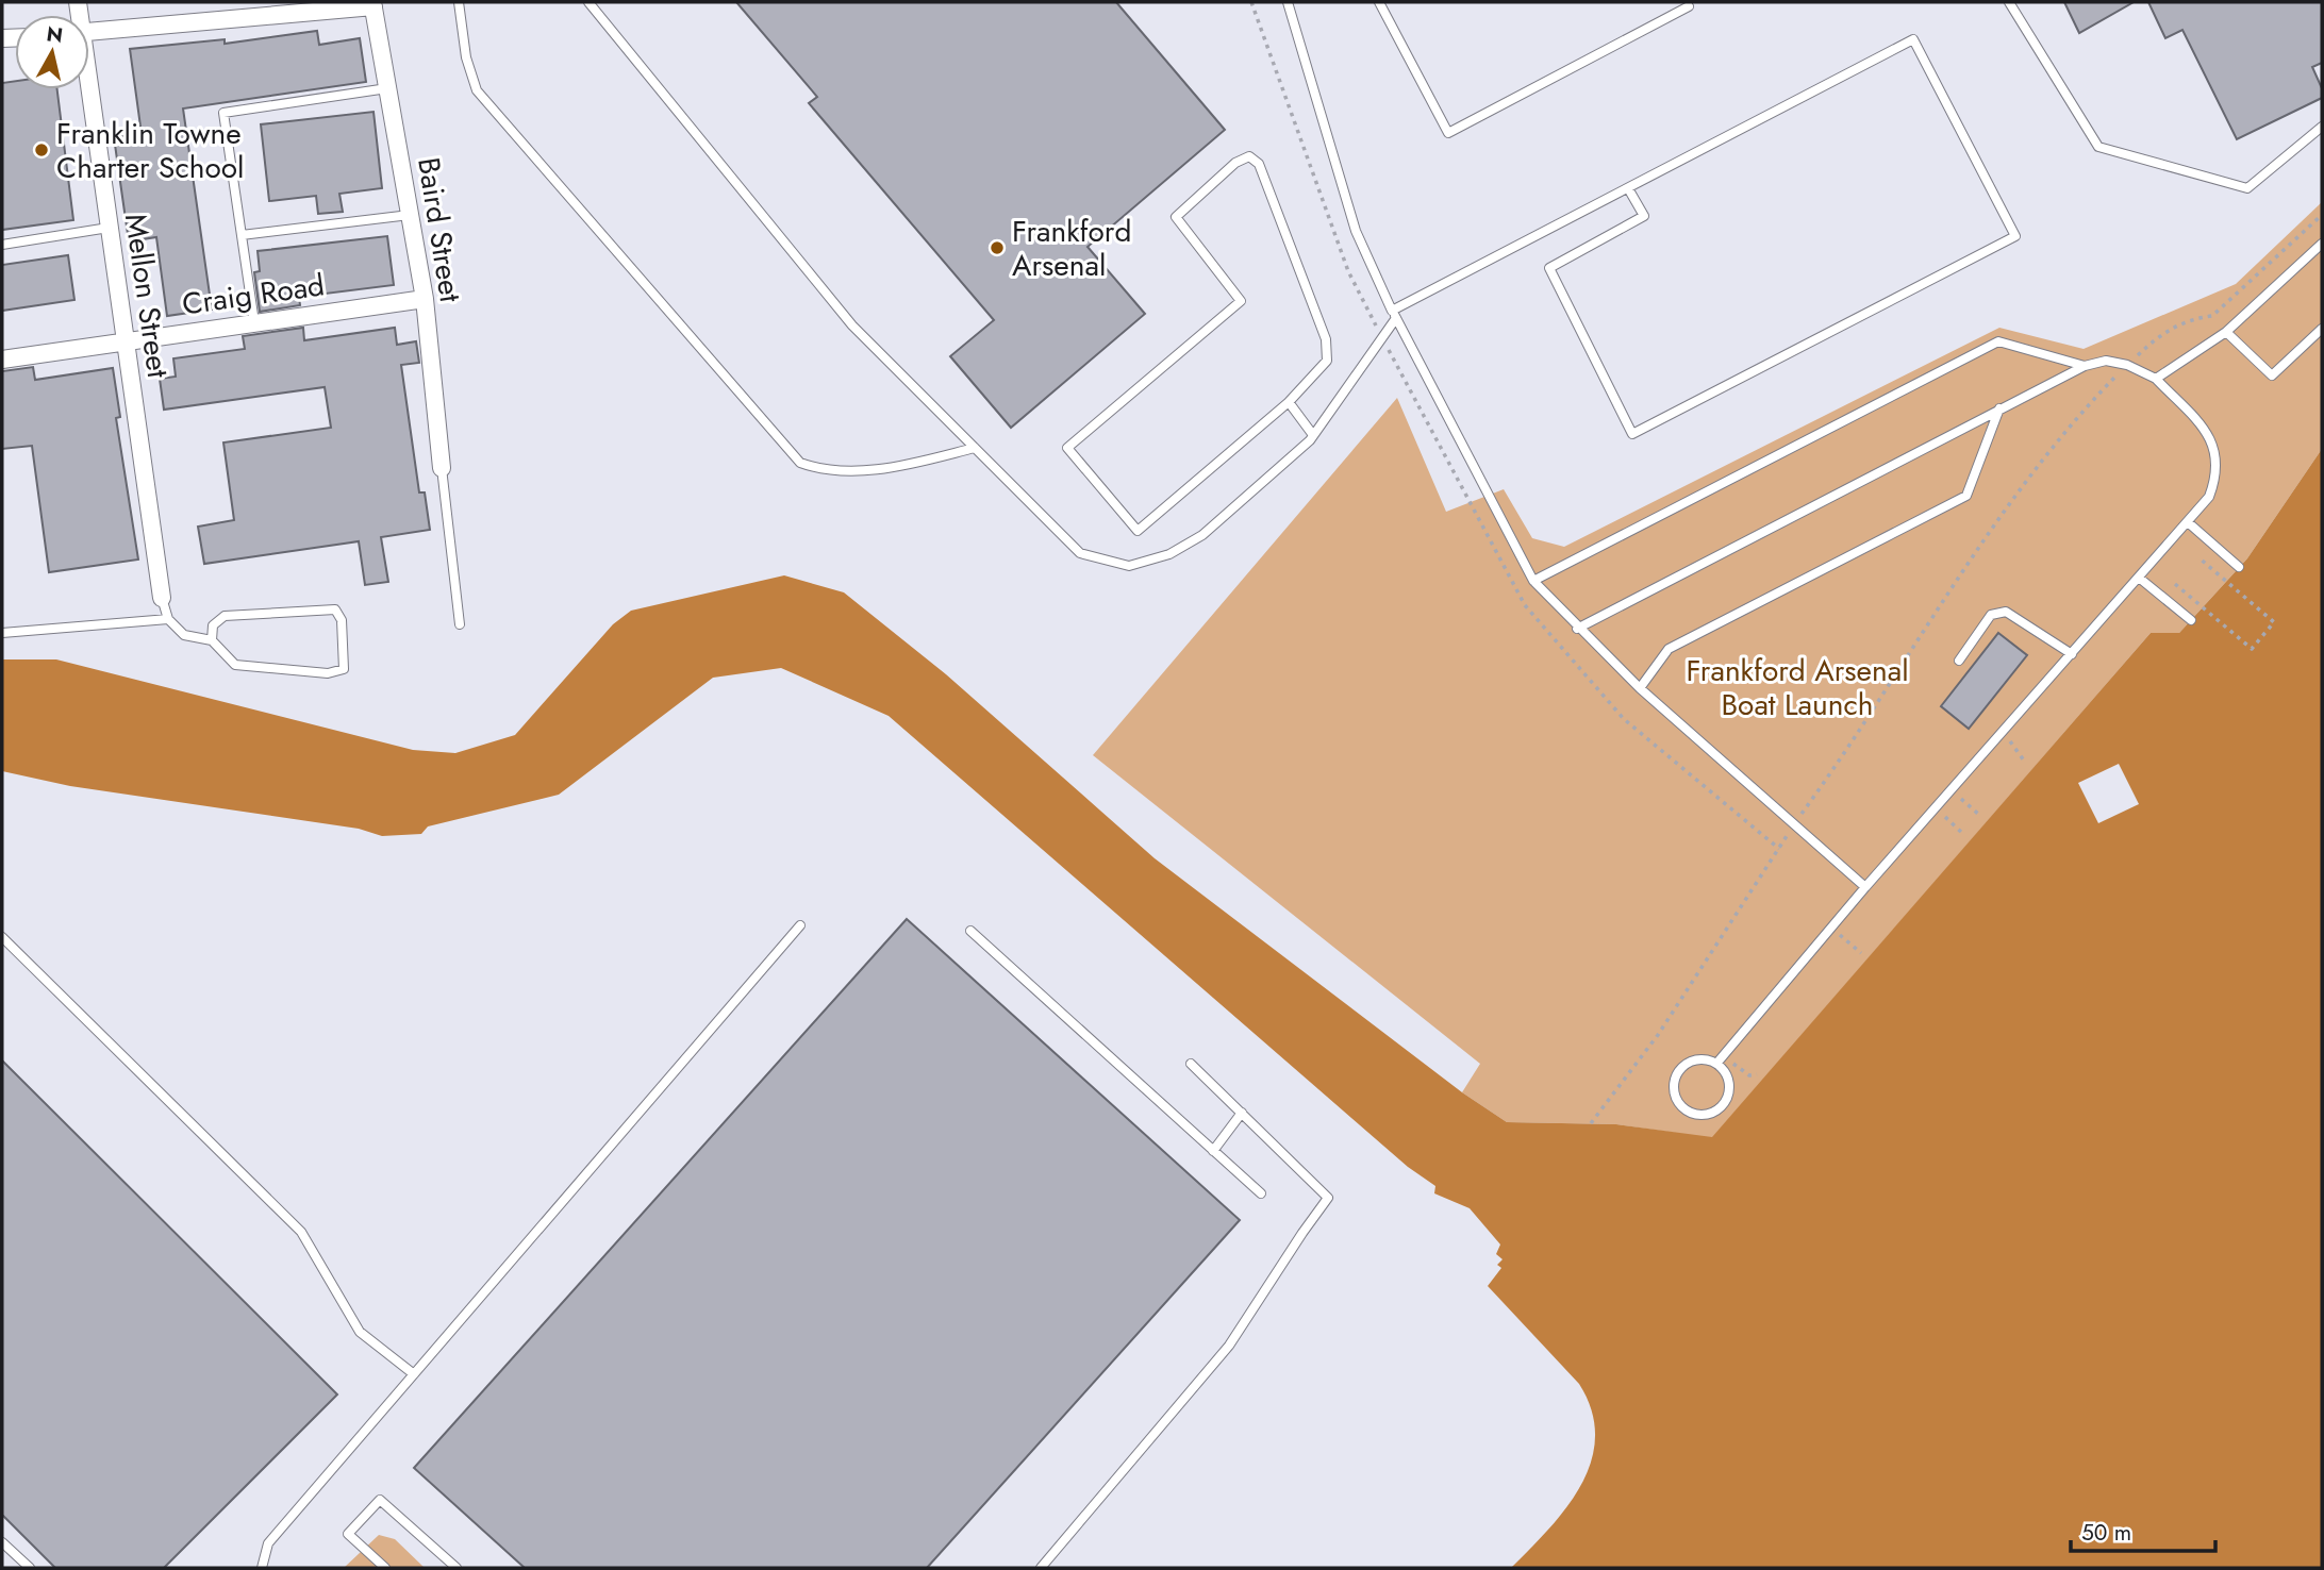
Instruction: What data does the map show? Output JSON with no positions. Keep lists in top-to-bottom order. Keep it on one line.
{"streets":{"street":["Baird Street","Craig Road","Mellon Street"]},"crossings":[["Baird Street","Craig Road"],["Craig Road","Mellon Street"]],"parks":["Frankford Arsenal Boat Launch"],"places":["Franklin Towne Charter School","Frankford Arsenal"],"scale_bar":"50 m","north":"top"}
